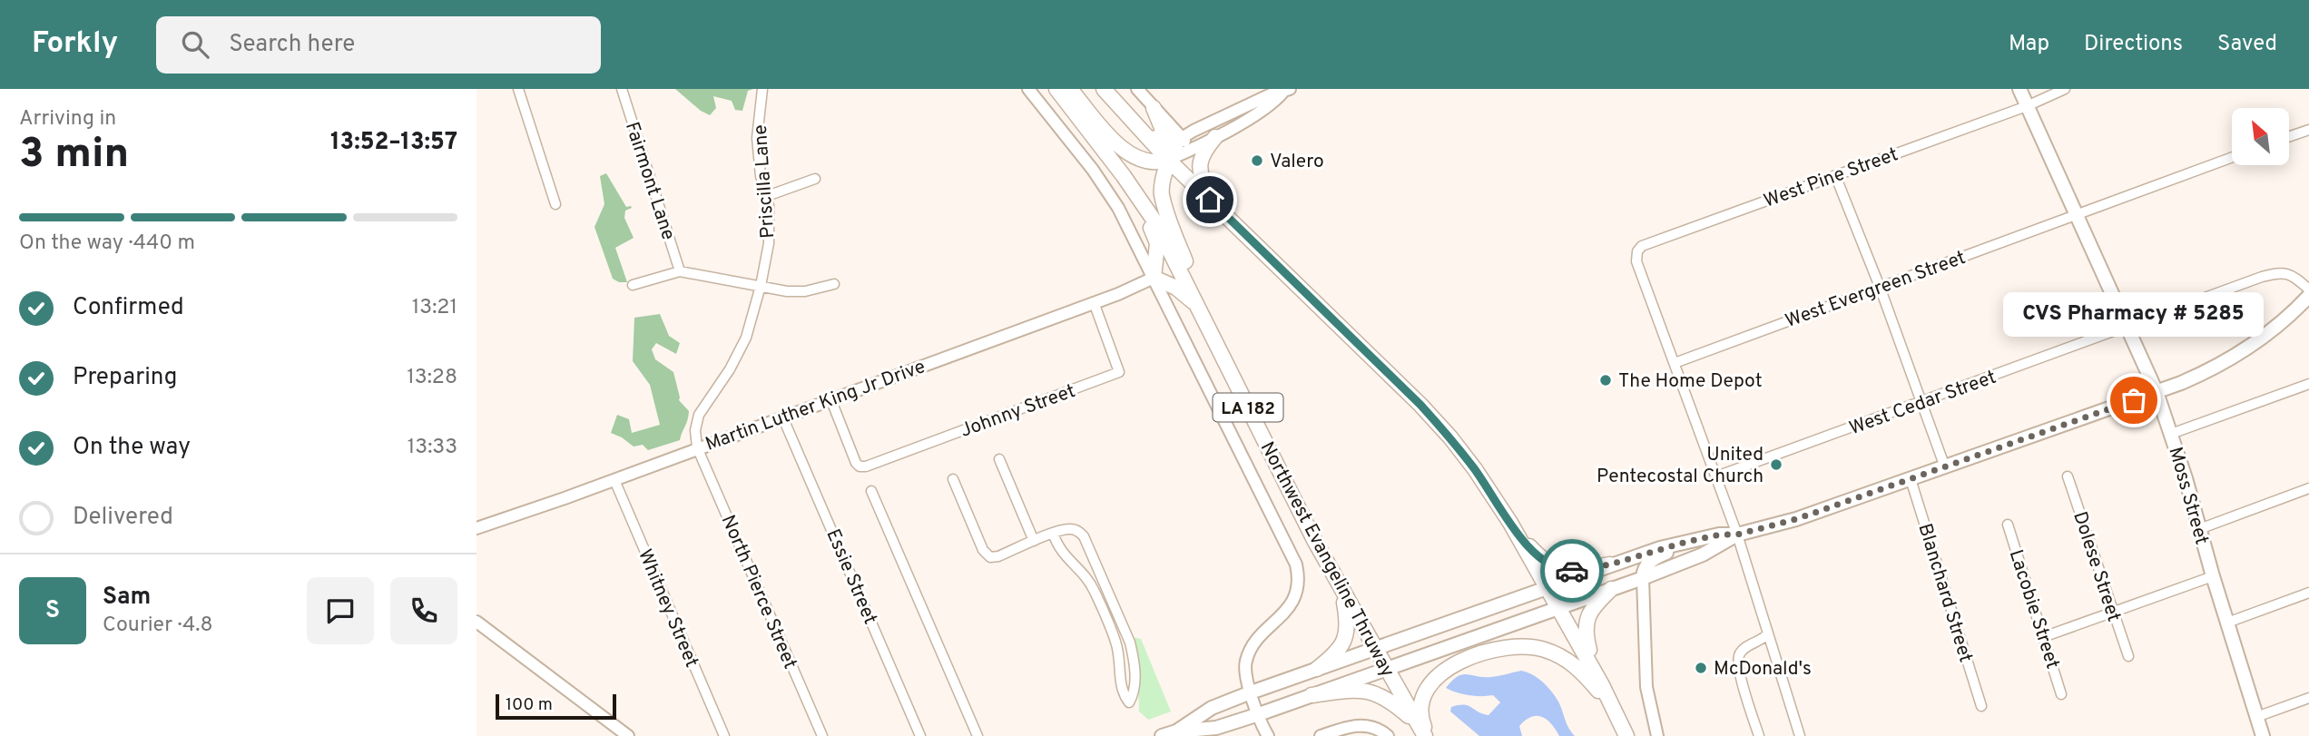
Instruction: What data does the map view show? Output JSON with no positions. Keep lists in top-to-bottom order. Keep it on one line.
{"streets":{"highway":["LA 182","Northwest Evangeline Thruway"],"main road":["Moss Street"],"street":["West Pine Street","Fairmont Lane","Priscilla Lane","West Evergreen Street","West Cedar Street","Martin Luther King Jr Drive","Johnny Street","Dolese Street","Essie Street","North Pierce Street","Blanchard Street","Whitney Street","Lacobie Street"]},"crossings":[["West Pine Street","West Evergreen Street"],["West Pine Street","Moss Street"],["Priscilla Lane","Martin Luther King Jr Drive"],["Priscilla Lane","North Pierce Street"],["West Evergreen Street","Moss Street"],["West Cedar Street","Moss Street"],["Martin Luther King Jr Drive","Johnny Street"],["Martin Luther King Jr Drive","Northwest Evangeline Thruway"],["Martin Luther King Jr Drive","Essie Street"],["Martin Luther King Jr Drive","North Pierce Street"],["Martin Luther King Jr Drive","Whitney Street"]],"places":["Valero","The Home Depot","CVS Pharmacy # 5285","United Pentecostal Church","McDonald's"],"scale_bar":"100 m","north":"top left","page":{"header":"Forkly","search":"Search here","nav":["Map","Directions","Saved"],"heading":["3 min","Arriving in","13:52–13:57"],"panel":["Sam","Courier · 4.8"],"bar":"On the way · 440 m","list":[["Confirmed","13:21"],["Preparing","13:28"],["On the way","13:33"],"Delivered"],"bubble":"CVS Pharmacy # 5285","round":"S","scale":"100 m"}}
